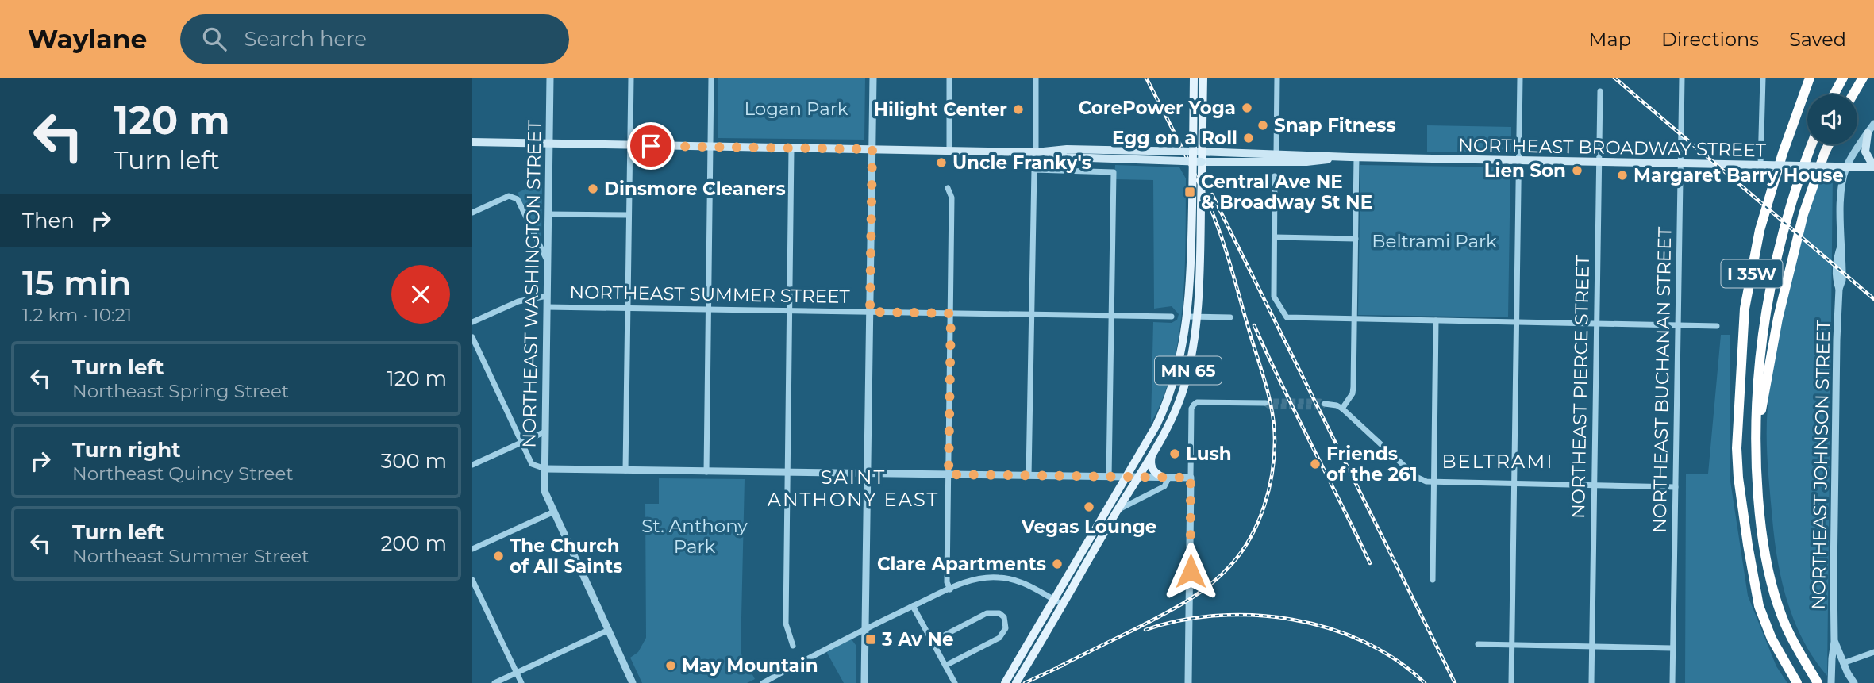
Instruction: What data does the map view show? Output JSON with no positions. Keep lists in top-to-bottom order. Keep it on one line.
{"streets":{"highway":["I 35W"],"main road":["NORTHEAST BROADWAY STREET","MN 65"],"street":["NORTHEAST WASHINGTON STREET","NORTHEAST SUMMER STREET","NORTHEAST BUCHANAN STREET","NORTHEAST PIERCE STREET","NORTHEAST JOHNSON STREET"]},"crossings":[["NORTHEAST BROADWAY STREET","NORTHEAST WASHINGTON STREET"],["NORTHEAST BROADWAY STREET","MN 65"],["NORTHEAST BROADWAY STREET","NORTHEAST BUCHANAN STREET"],["NORTHEAST BROADWAY STREET","NORTHEAST PIERCE STREET"],["NORTHEAST BROADWAY STREET","NORTHEAST JOHNSON STREET"],["NORTHEAST WASHINGTON STREET","NORTHEAST SUMMER STREET"]],"districts":["BELTRAMI","SAINT ANTHONY EAST"],"parks":["Logan Park","Beltrami Park","St. Anthony Park"],"places":{"other":["CorePower Yoga","Hilight Center","Snap Fitness","Egg on a Roll","Uncle Franky's","Lien Son","Margaret Barry House","Dinsmore Cleaners","Lush","Friends of the 261","Vegas Lounge","The Church of All Saints","Clare Apartments","May Mountain"],"transit":["Central Ave NE & Broadway St NE","3 Av Ne"]},"page":{"header":"Waylane","search":"Search here","nav":["Map","Directions","Saved"],"turn":["120 m","Turn left"],"then":"Then","heading":["15 min","1.2 km · 10:21"],"list":[{"name":"Turn left","note":"Northeast Spring Street","value":"120 m"},{"name":"Turn right","note":"Northeast Quincy Street","value":"300 m"},{"name":"Turn left","note":"Northeast Summer Street","value":"200 m"}]}}
